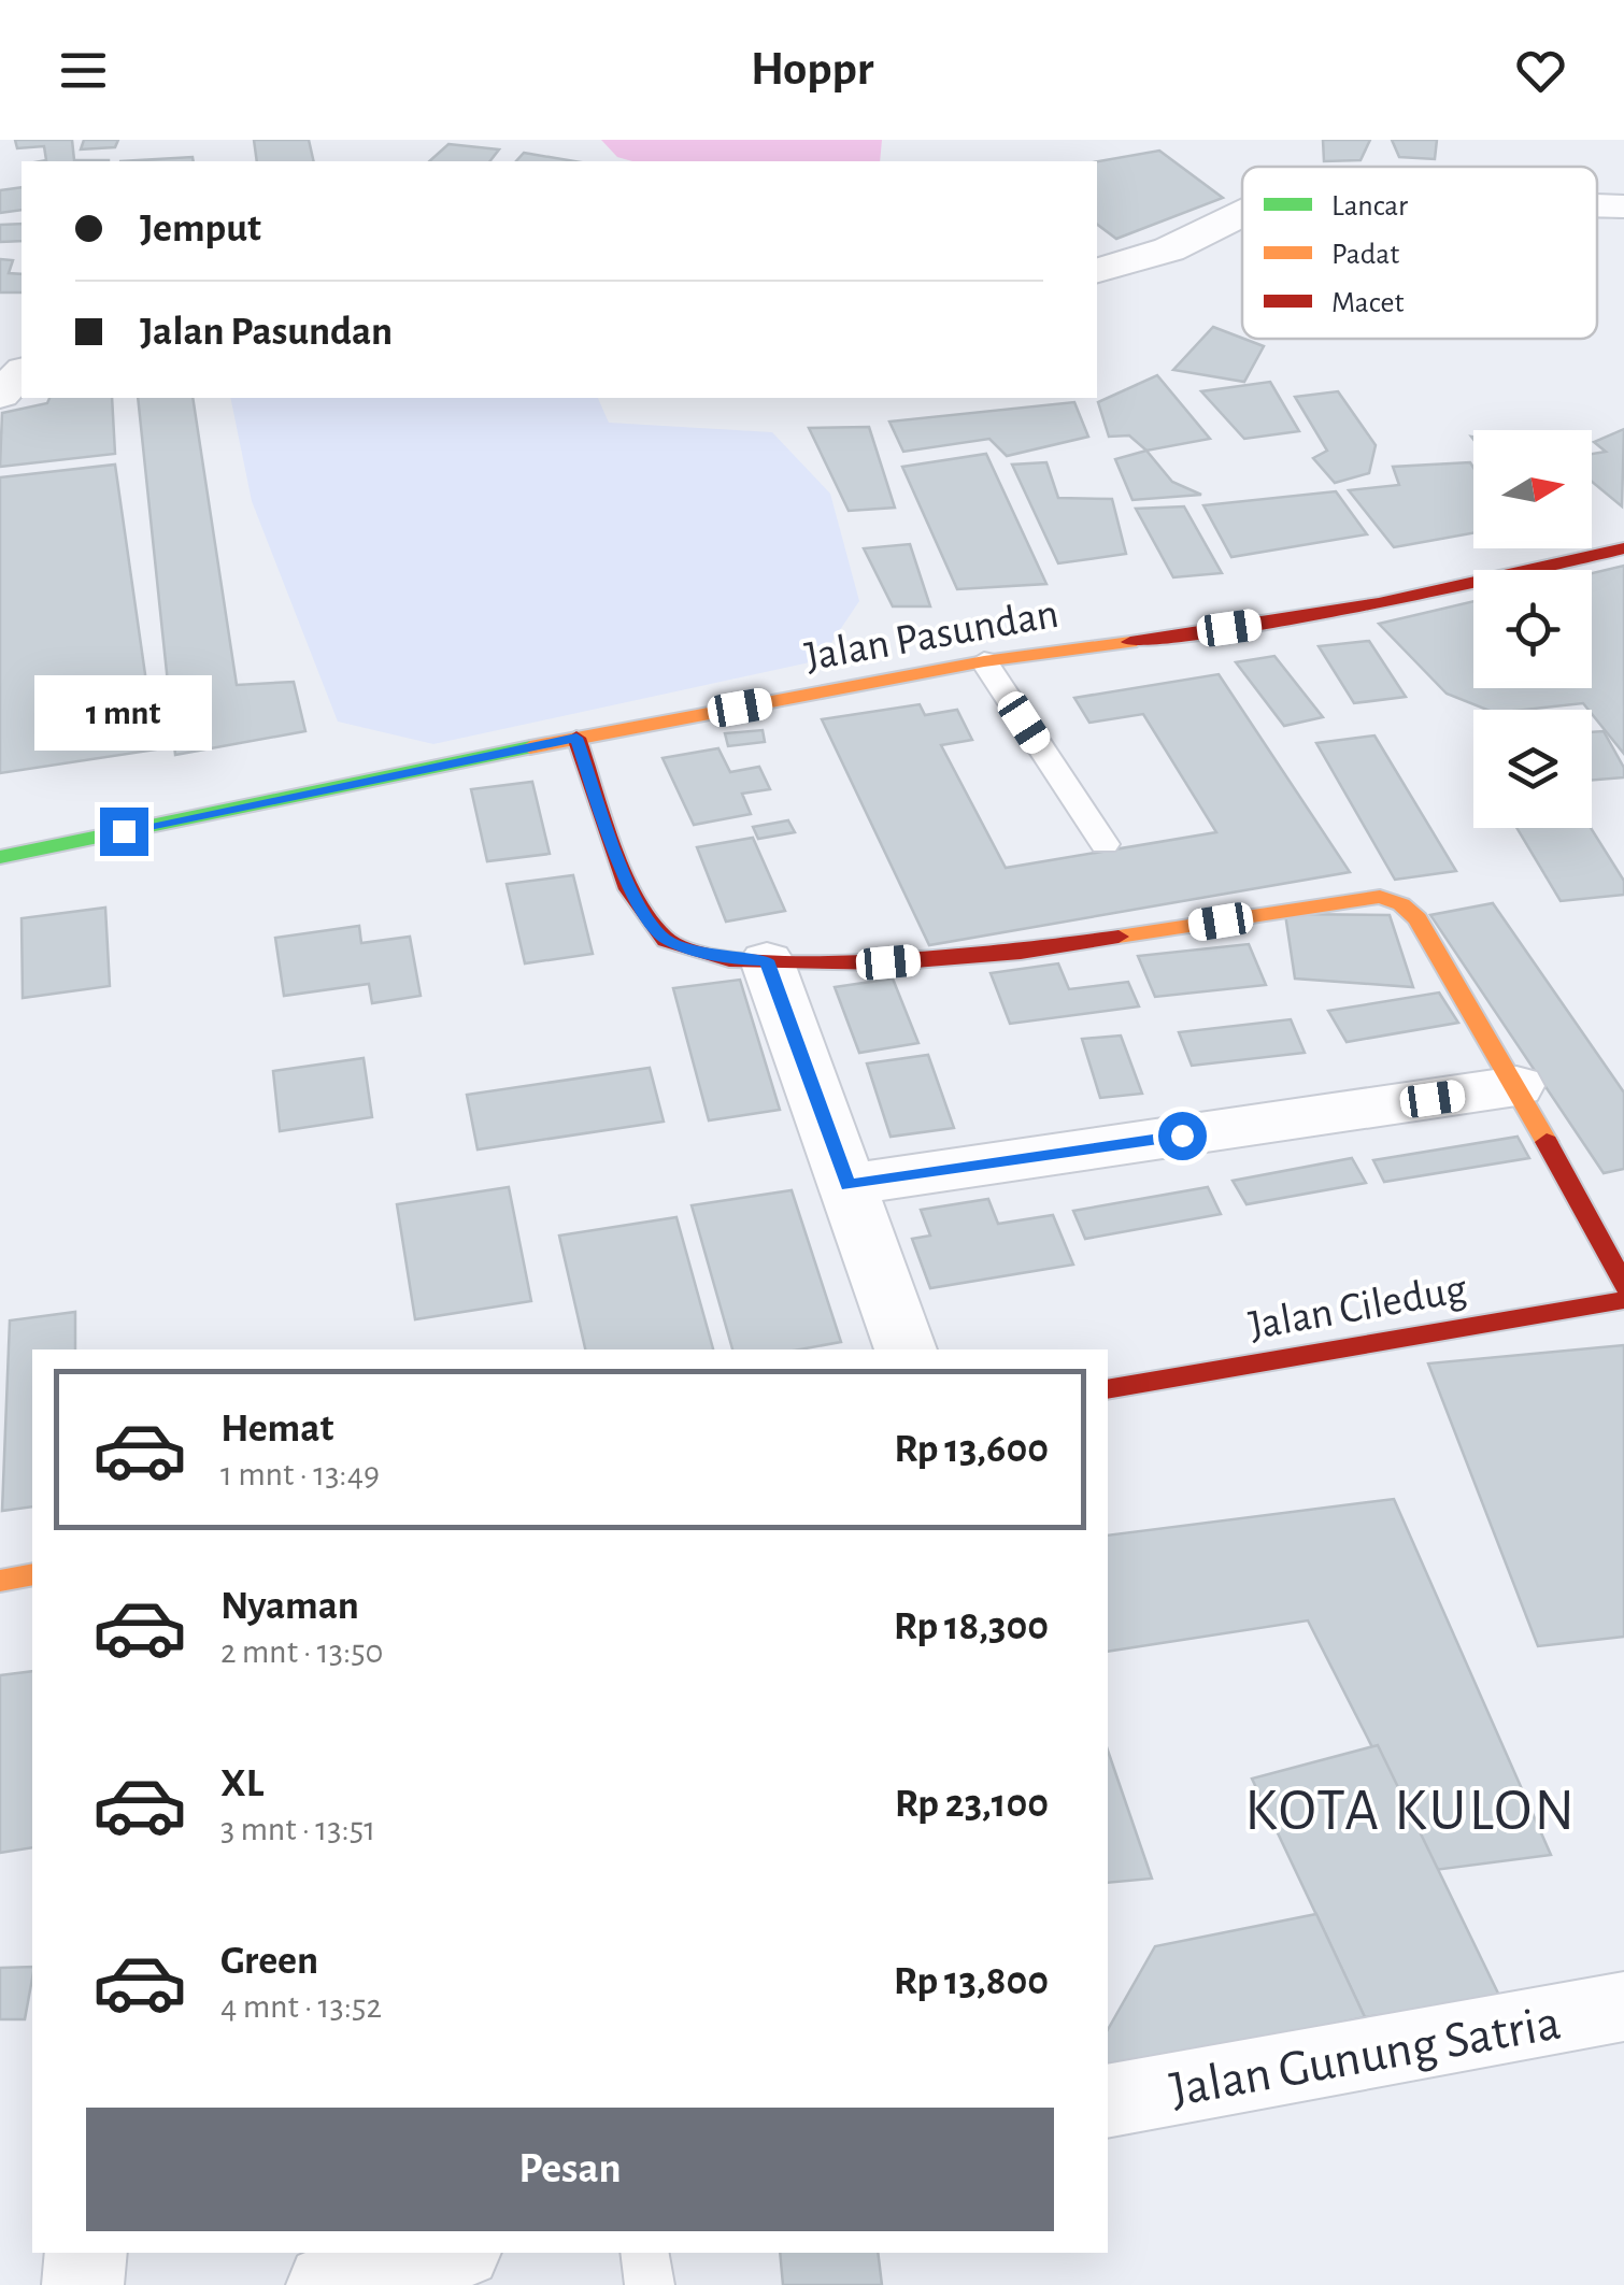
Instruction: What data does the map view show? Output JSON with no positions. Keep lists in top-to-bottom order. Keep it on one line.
{"streets":{"street":["Jalan Pasundan","Jalan Ciledug","Jalan Gunung Satria"]},"districts":["KOTA KULON"],"legend":["Lancar","Padat","Macet"],"north":"right","page":{"header":"Hoppr","banner":["Jemput","Jalan Pasundan"],"bubble":"1 mnt","list":[{"name":"Hemat","note":"1 mnt · 13:49","value":"Rp 13,600"},{"name":"Nyaman","note":"2 mnt · 13:50","value":"Rp 18,300"},{"name":"XL","note":"3 mnt · 13:51","value":"Rp 23,100"},{"name":"Green","note":"4 mnt · 13:52","value":"Rp 13,800"}],"buttons":"Pesan"}}
